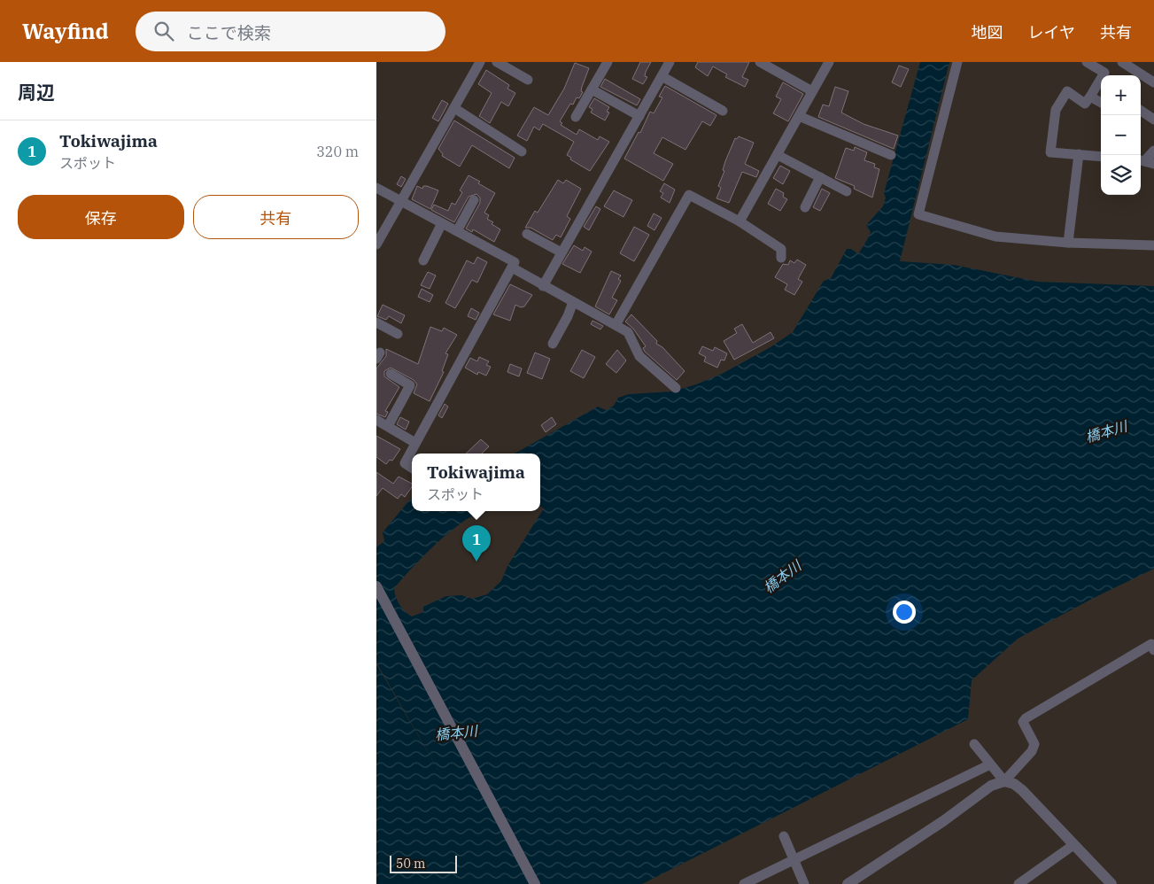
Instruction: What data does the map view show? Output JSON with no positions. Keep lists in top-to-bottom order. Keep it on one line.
{"water":["橋本川"],"scale_bar":"50 m","page":{"header":"Wayfind","search":"ここで検索","nav":["地図","レイヤ","共有"],"heading":"周辺","map_buttons":["+","−"],"list":[{"mark":"1","name":"Tokiwajima","note":"スポット","value":"320 m"}],"buttons":["保存","共有"],"popup":["Tokiwajima","スポット"],"pins":"1","scale":"50 m"}}
